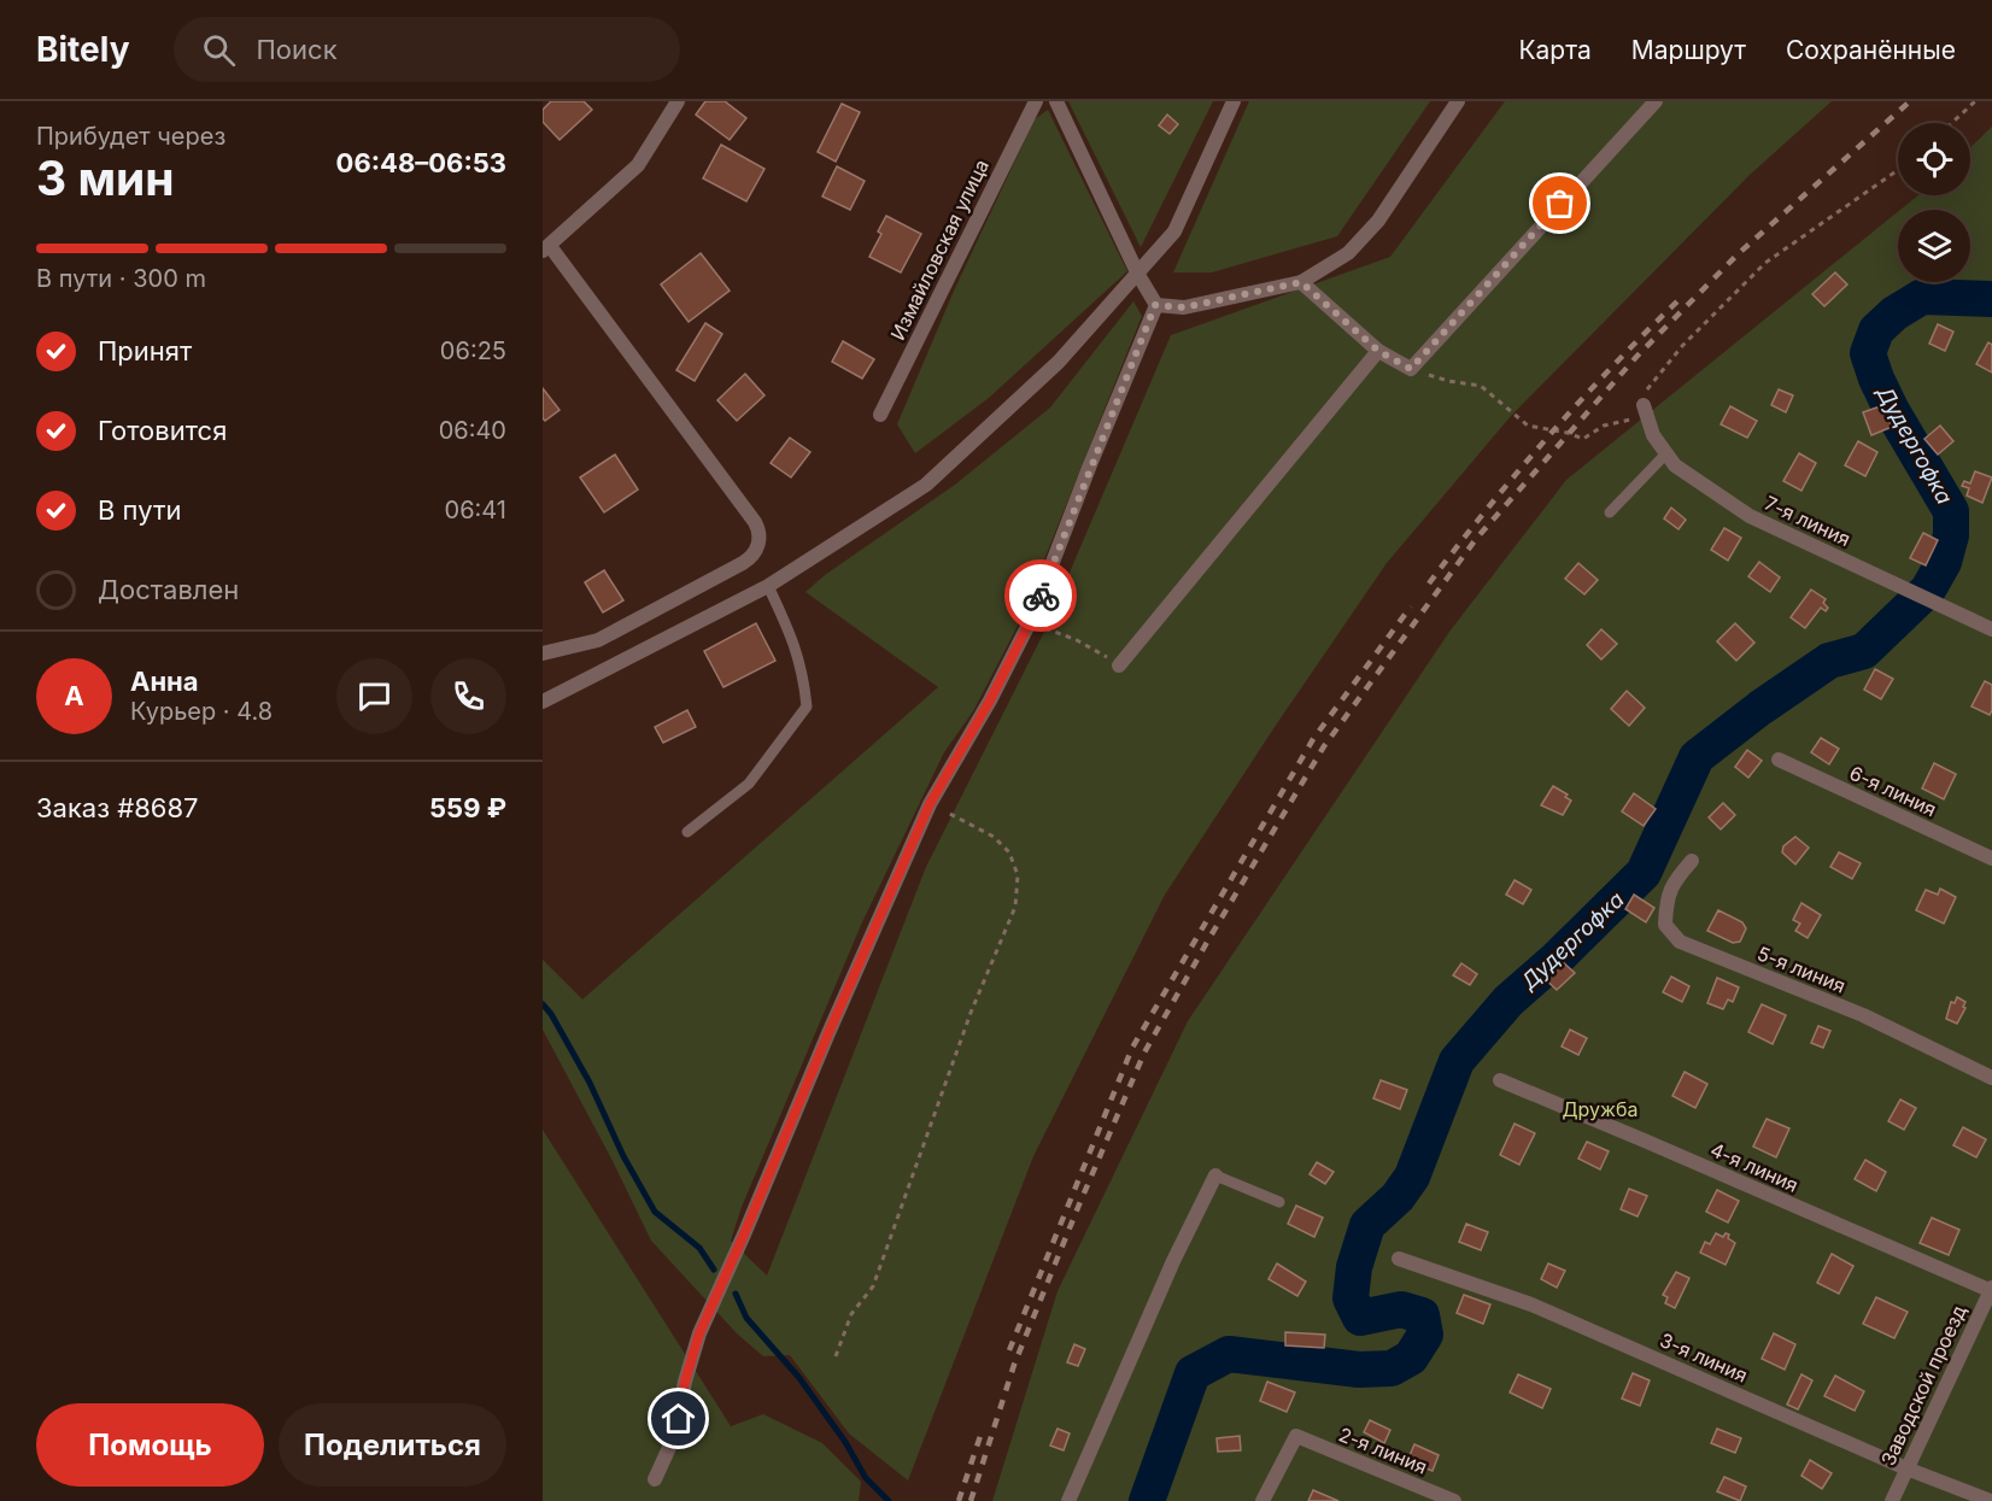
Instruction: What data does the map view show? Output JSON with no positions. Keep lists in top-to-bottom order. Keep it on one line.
{"streets":{"street":["Измайловская улица","7-я линия","6-я линия","5-я линия","4-я линия","3-я линия","Заводской проезд","2-я линия"]},"crossings":[["4-я линия","Заводской проезд"],["3-я линия","Заводской проезд"]],"water":["Дудергофка"],"parks":["Дружба"],"page":{"header":"Bitely","search":"Поиск","nav":["Карта","Маршрут","Сохранённые"],"heading":["3 мин","Прибудет через","06:48–06:53"],"panel":["Анна","Курьер · 4.8","Заказ #8687","559 ₽"],"bar":"В пути · 300 m","list":[["Принят","06:25"],["Готовится","06:40"],["В пути","06:41"],"Доставлен"],"round":"А","buttons":["Помощь","Поделиться"]}}
